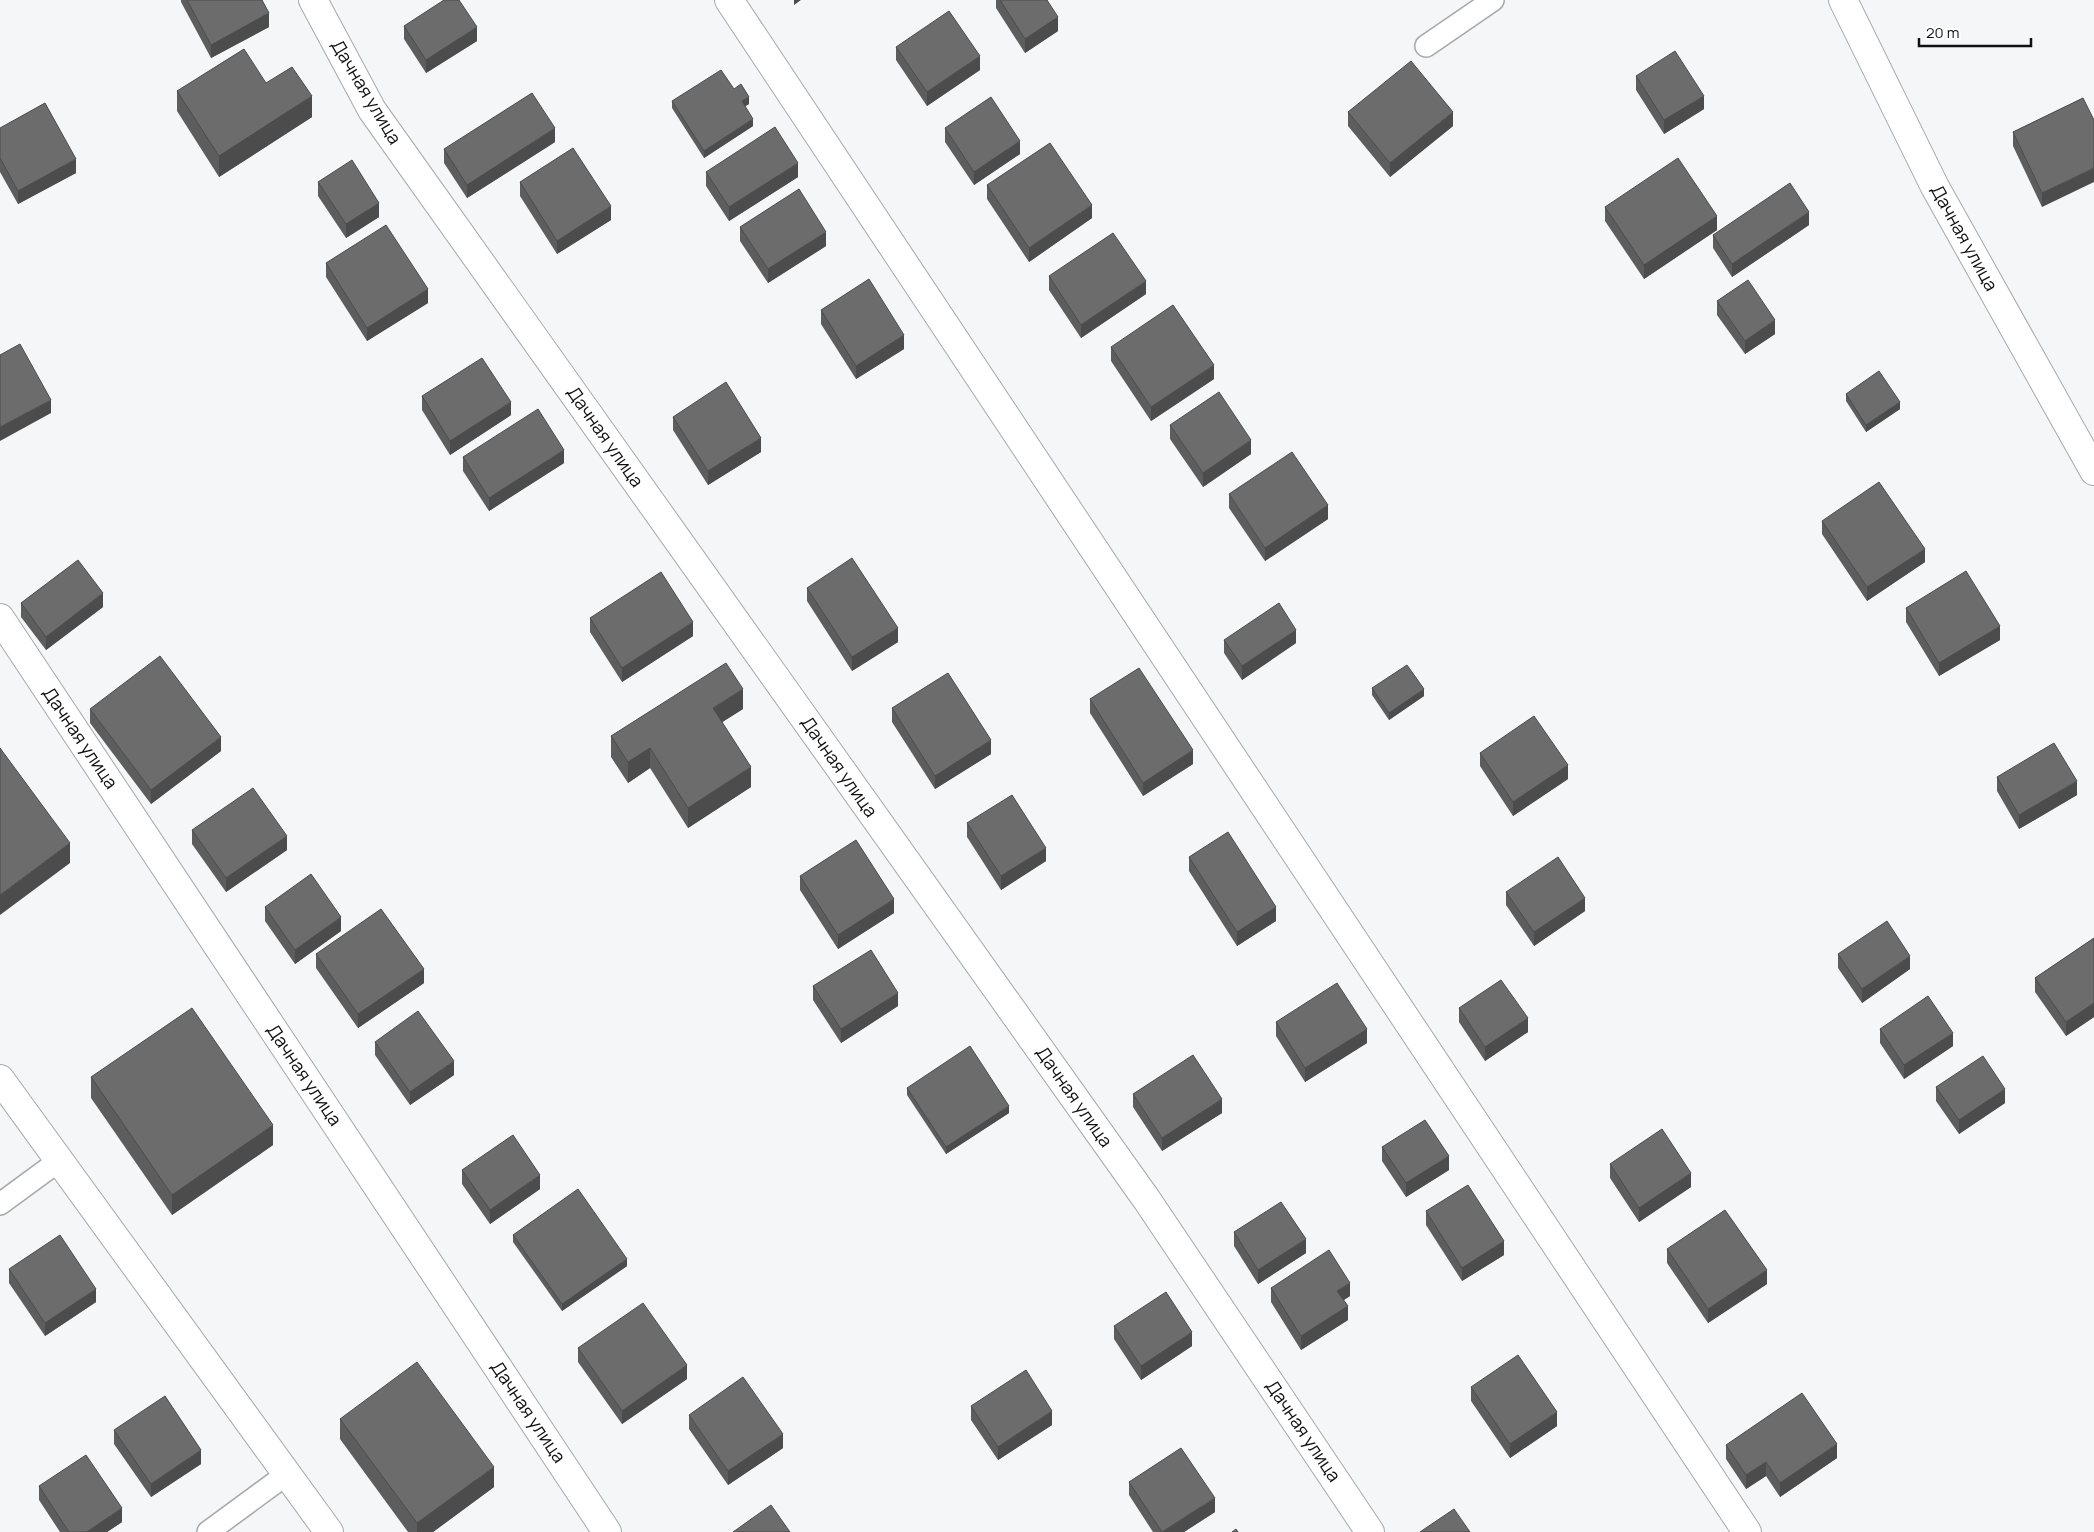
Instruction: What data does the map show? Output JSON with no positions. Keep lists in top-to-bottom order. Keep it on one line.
{"streets":{"street":["Дачная улица"]},"scale_bar":"20 m"}
